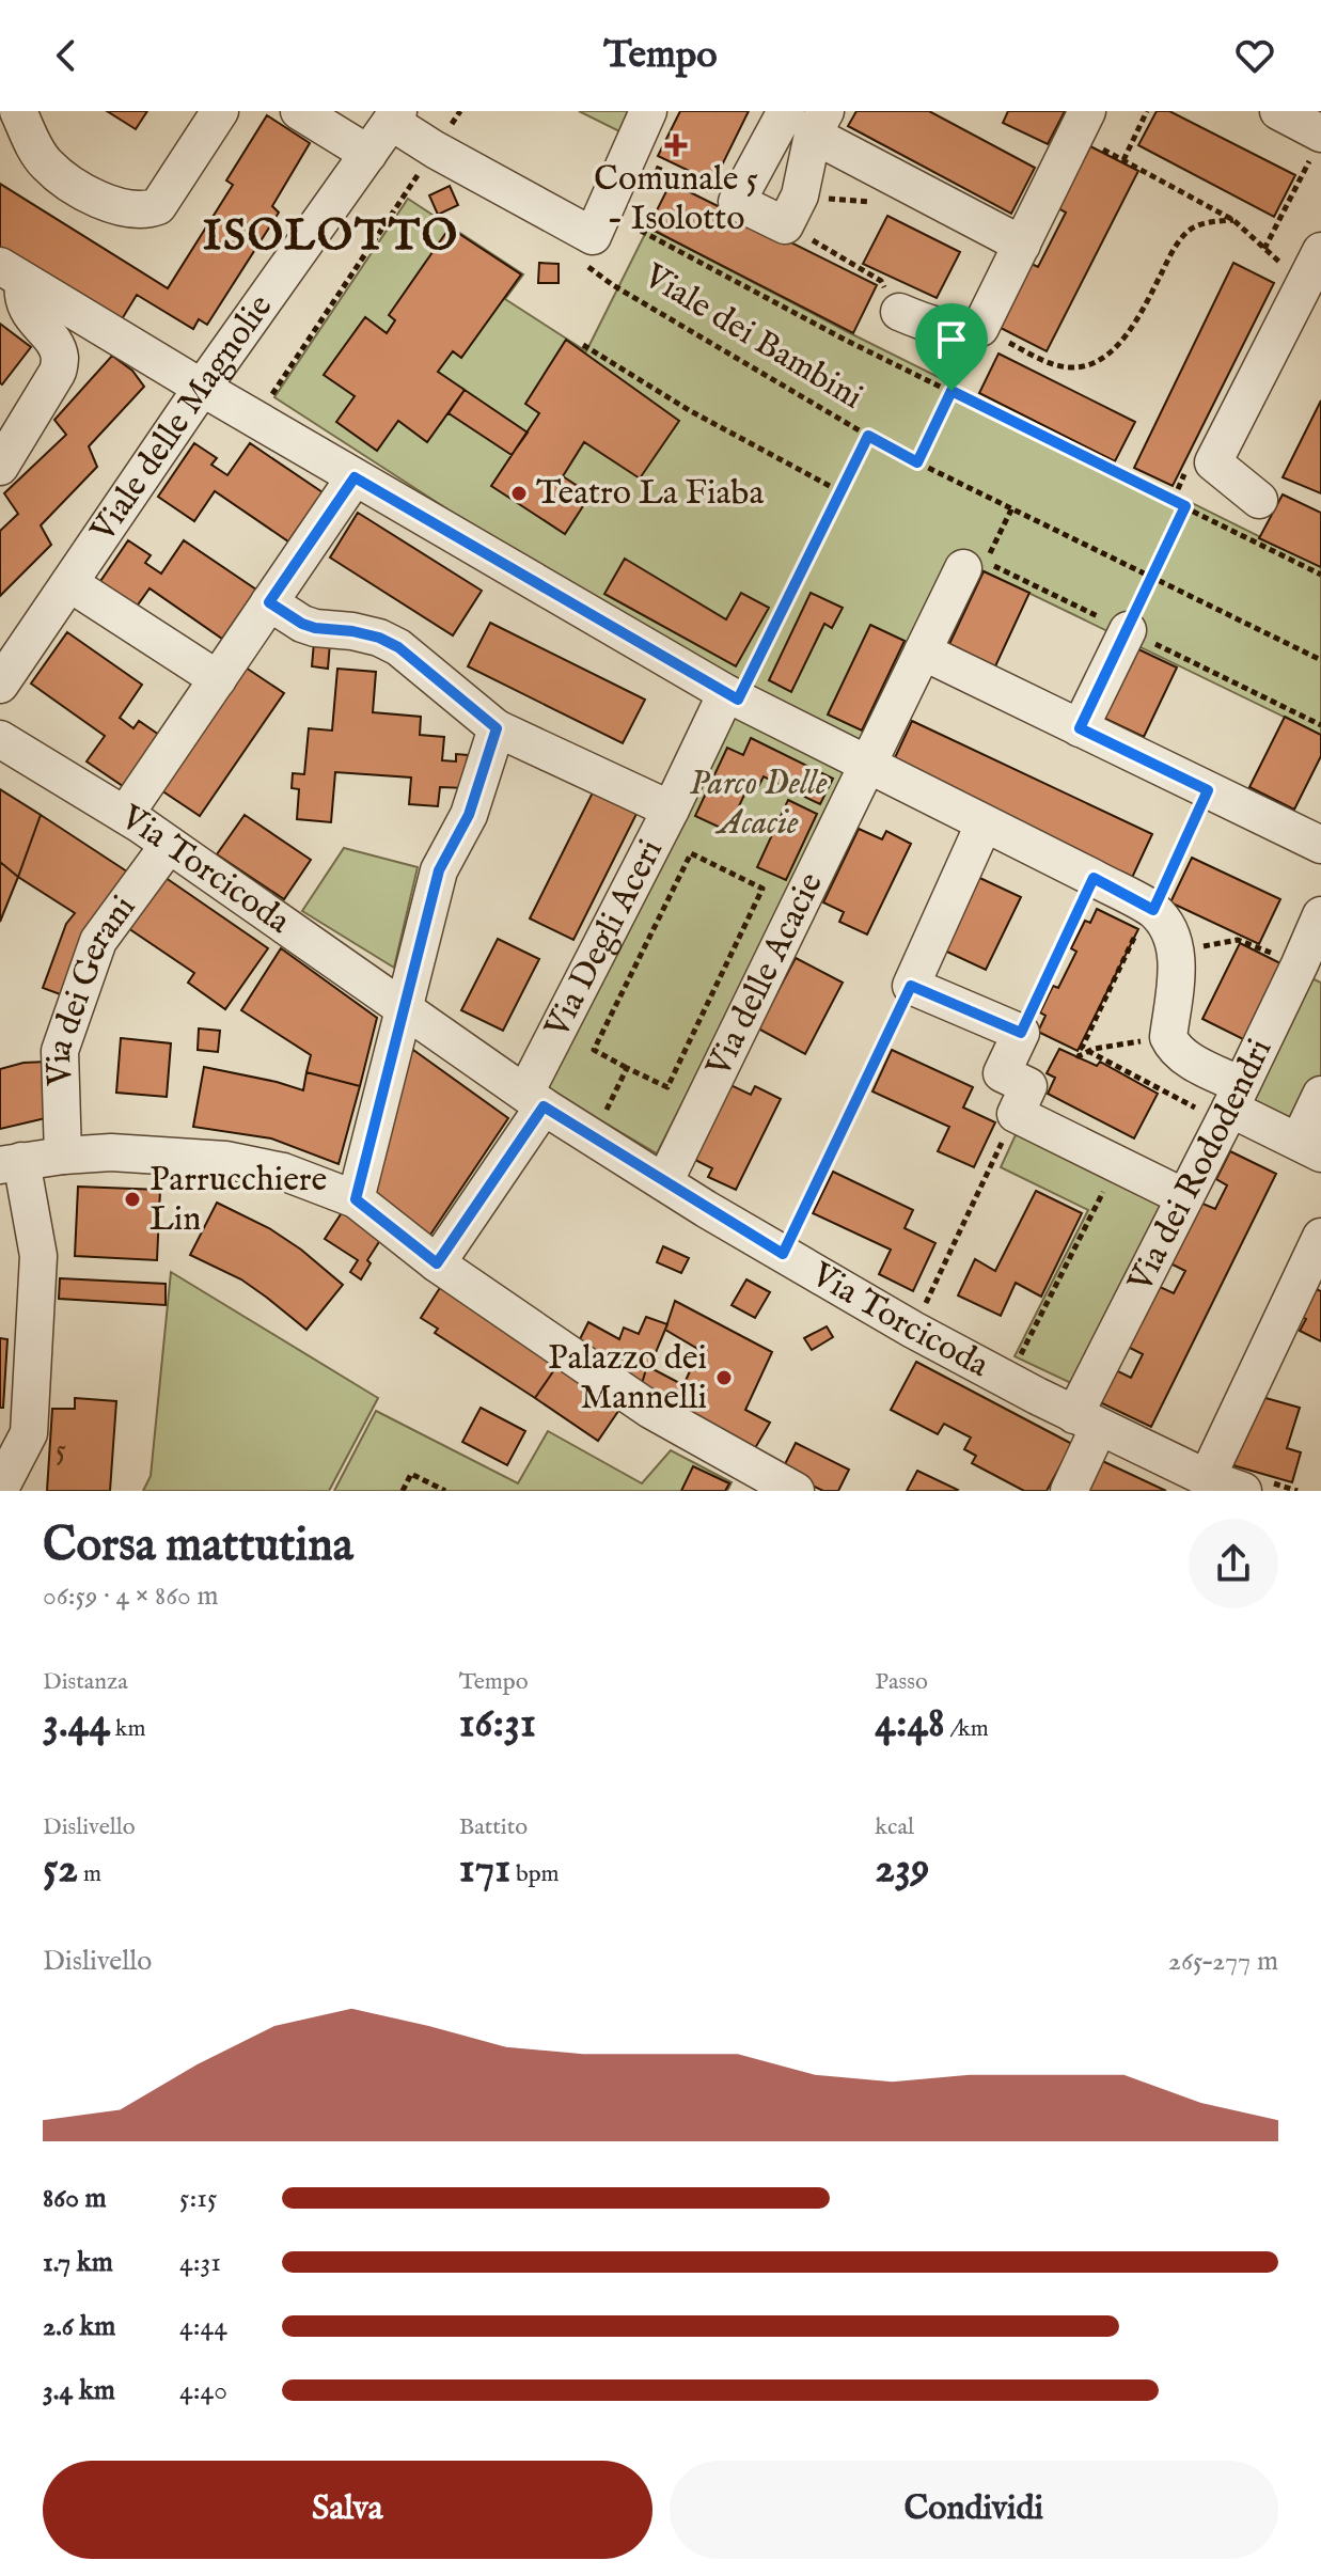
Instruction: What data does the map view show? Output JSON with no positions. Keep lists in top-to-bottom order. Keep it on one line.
{"streets":{"street":["Viale delle Magnolie","Via Torcicoda","Via Degli Aceri","Via delle Acacie","Via dei Gerani","Via dei Rododendri"],"path":["Viale dei Bambini"]},"crossings":[["Via Torcicoda","Via Degli Aceri"],["Via Torcicoda","Via delle Acacie"],["Via Torcicoda","Via dei Gerani"],["Via Torcicoda","Via dei Rododendri"]],"districts":["ISOLOTTO"],"parks":["Parco Delle Acacie"],"places":{"health":["Comunale 5 - Isolotto"],"other":["Teatro La Fiaba","Parrucchiere Lin","Palazzo dei Mannelli"]},"house_numbers":["5"],"page":{"header":"Tempo","heading":["Corsa mattutina","06:59 · 4 × 860 m"],"stats":[["Distanza","3.44 km"],["Tempo","16:31"],["Passo","4:48 /km"],["Dislivello","52 m"],["Battito","171 bpm"],["kcal","239"]],"chart":["Dislivello","265–277 m"],"list":[{"name":"860 m","note":"5:15"},{"name":"1.7 km","note":"4:31"},{"name":"2.6 km","note":"4:44"},{"name":"3.4 km","note":"4:40"}],"buttons":["Salva","Condividi"]}}
